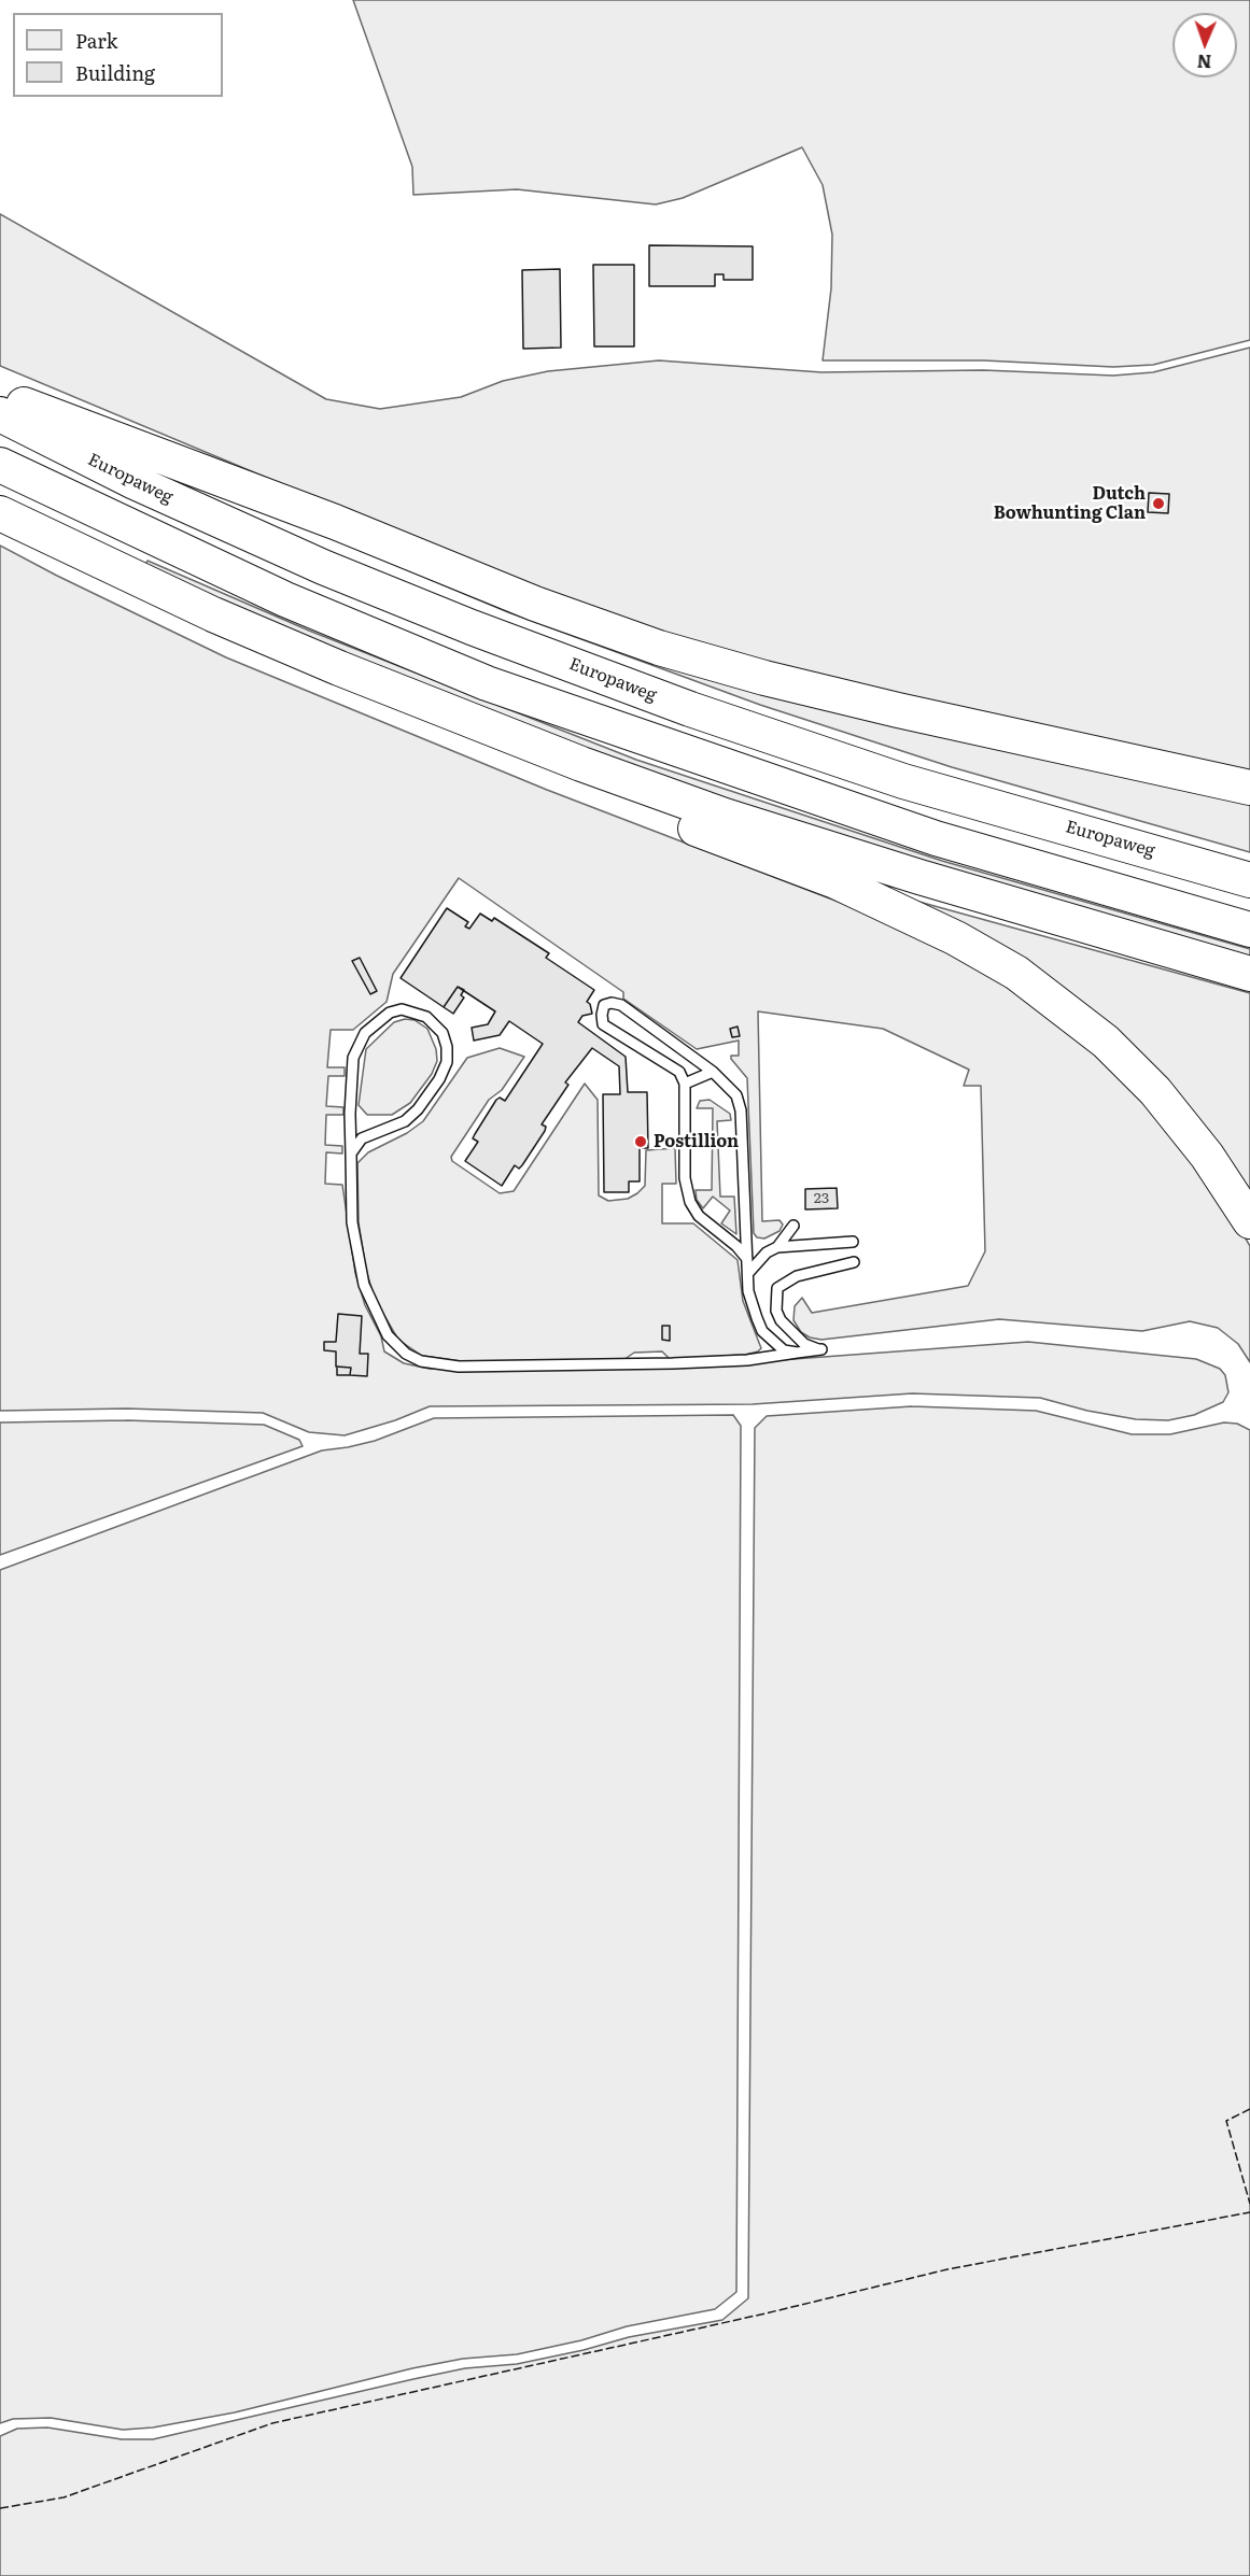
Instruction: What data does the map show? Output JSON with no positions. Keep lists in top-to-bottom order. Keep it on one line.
{"streets":{"highway":["Europaweg"]},"places":["Dutch Bowhunting Clan","Postillion"],"house_numbers":["23"],"legend":["Park","Building"],"north":"bottom"}
